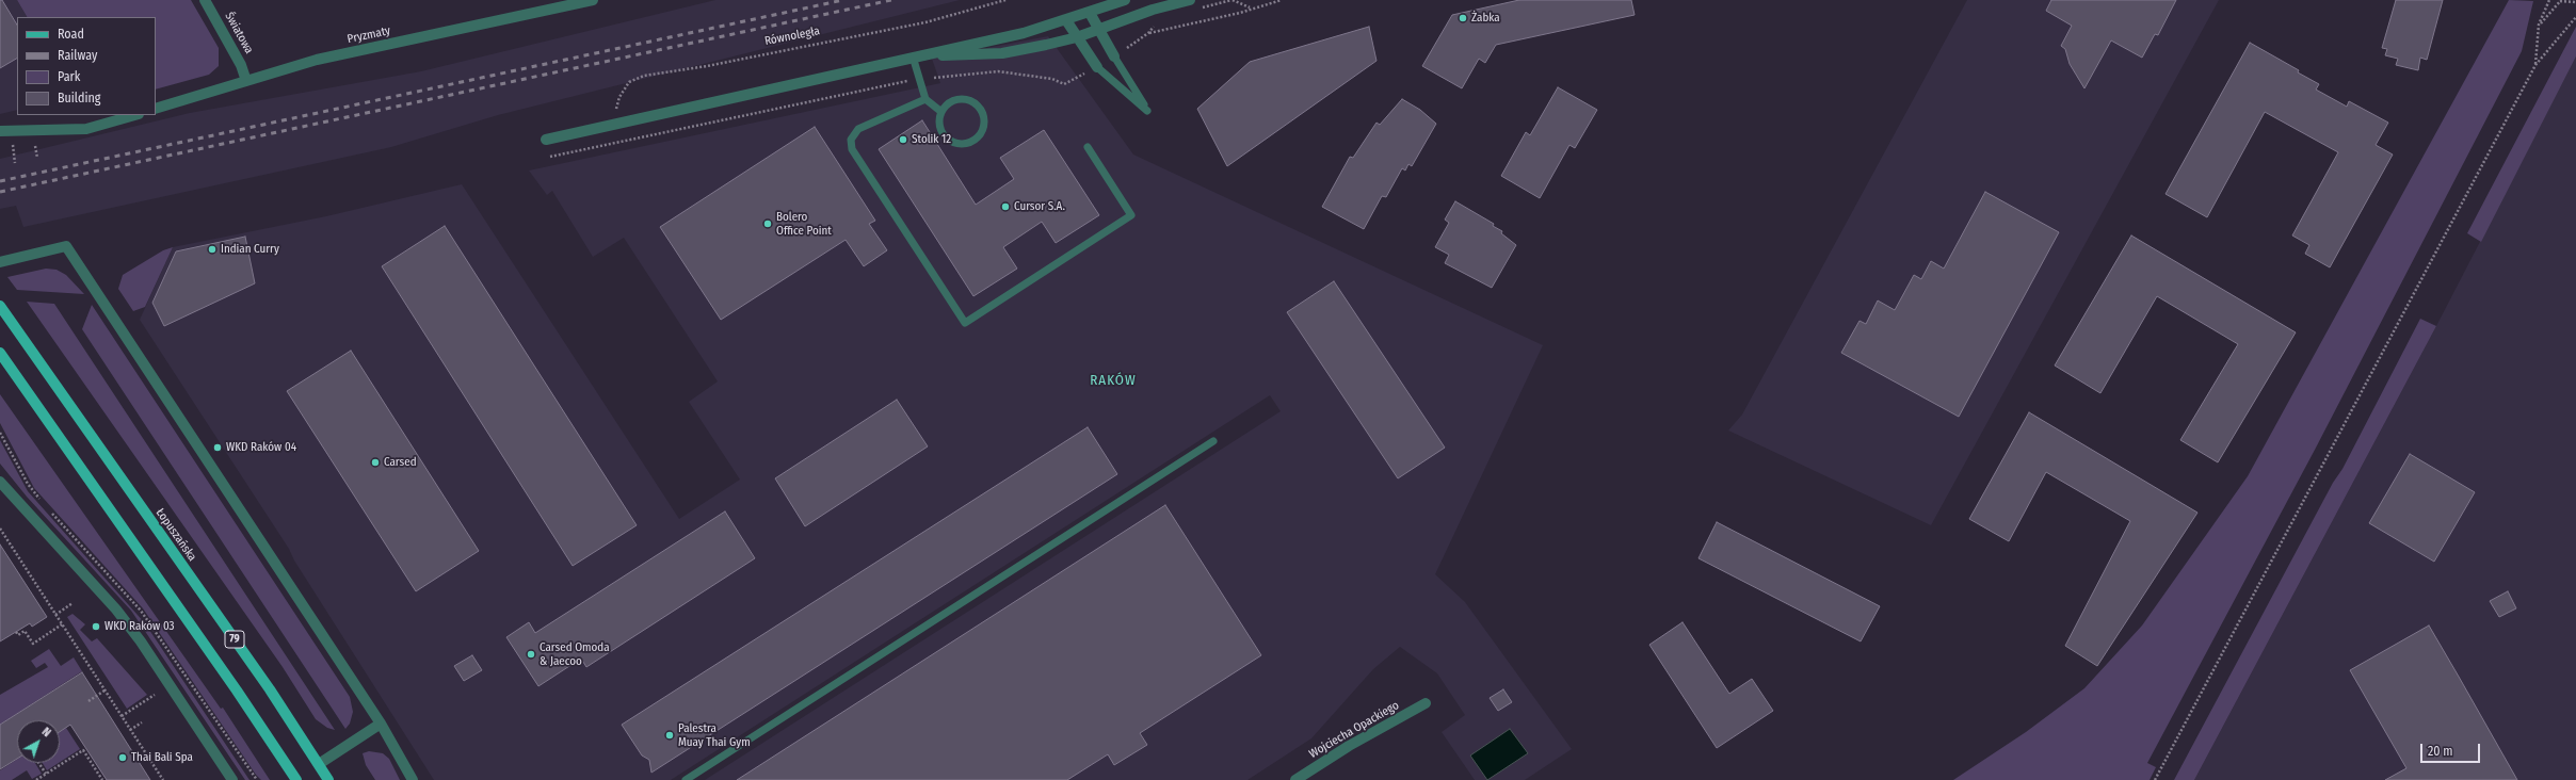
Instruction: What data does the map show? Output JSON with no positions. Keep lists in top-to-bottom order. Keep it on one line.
{"streets":{"main road":["Łopuszańska","79"],"street":["Światowa","Pryzmaty","Wojciecha Opackiego"],"path":["Równoległa"]},"crossings":[["Światowa","Pryzmaty"]],"districts":["RAKÓW"],"places":["Żabka","Stolik 12","Cursor S.A.","Bolero Office Point","Indian Curry","WKD Raków 04","Carsed","WKD Raków 03","Carsed Omoda & Jaecoo","Palestra Muay Thai Gym","Thai Bali Spa"],"legend":["Road","Railway","Park","Building"],"scale_bar":"20 m","north":"top right"}
